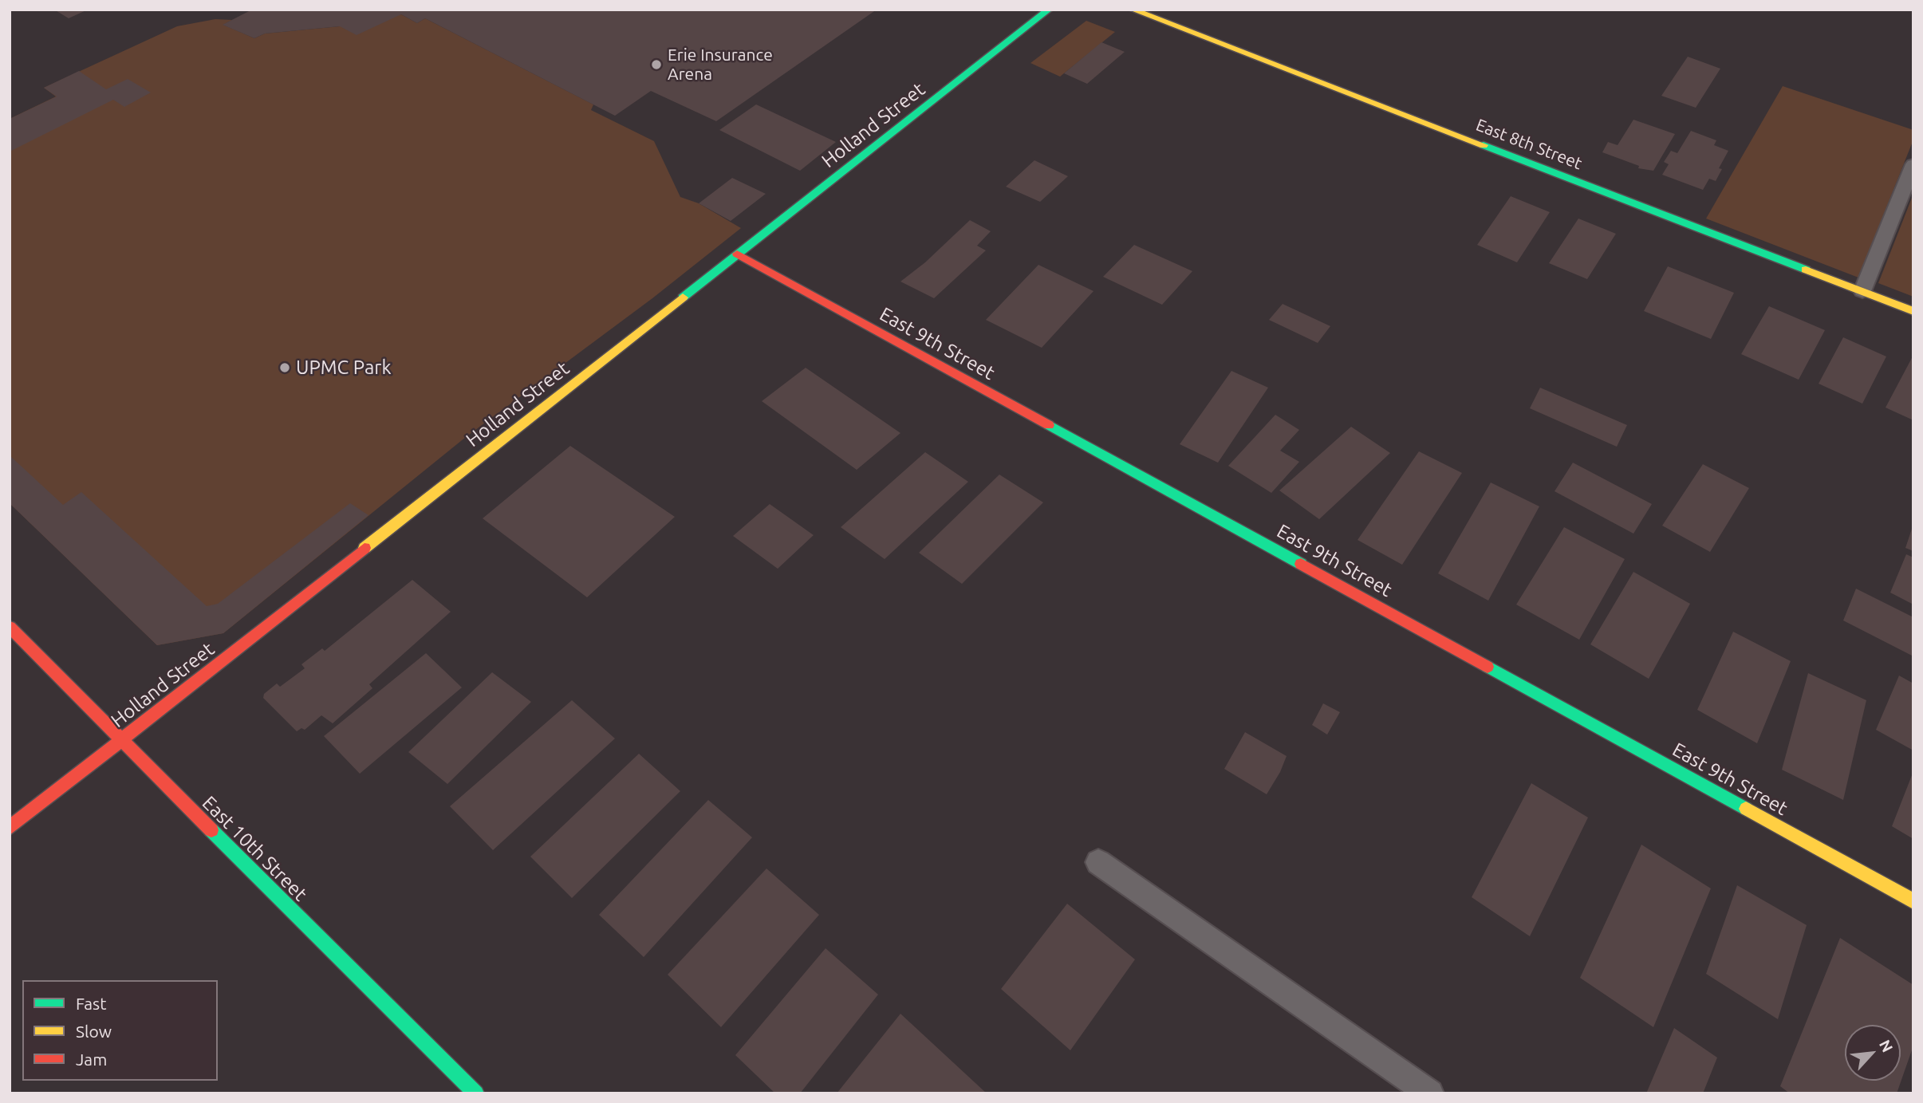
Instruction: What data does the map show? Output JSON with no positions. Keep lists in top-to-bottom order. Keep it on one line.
{"streets":{"street":["Holland Street","East 8th Street","East 9th Street","East 10th Street"]},"crossings":[["Holland Street","East 9th Street"],["Holland Street","East 10th Street"]],"places":["Erie Insurance Arena","UPMC Park"],"legend":["Fast","Slow","Jam"],"north":"top right"}
